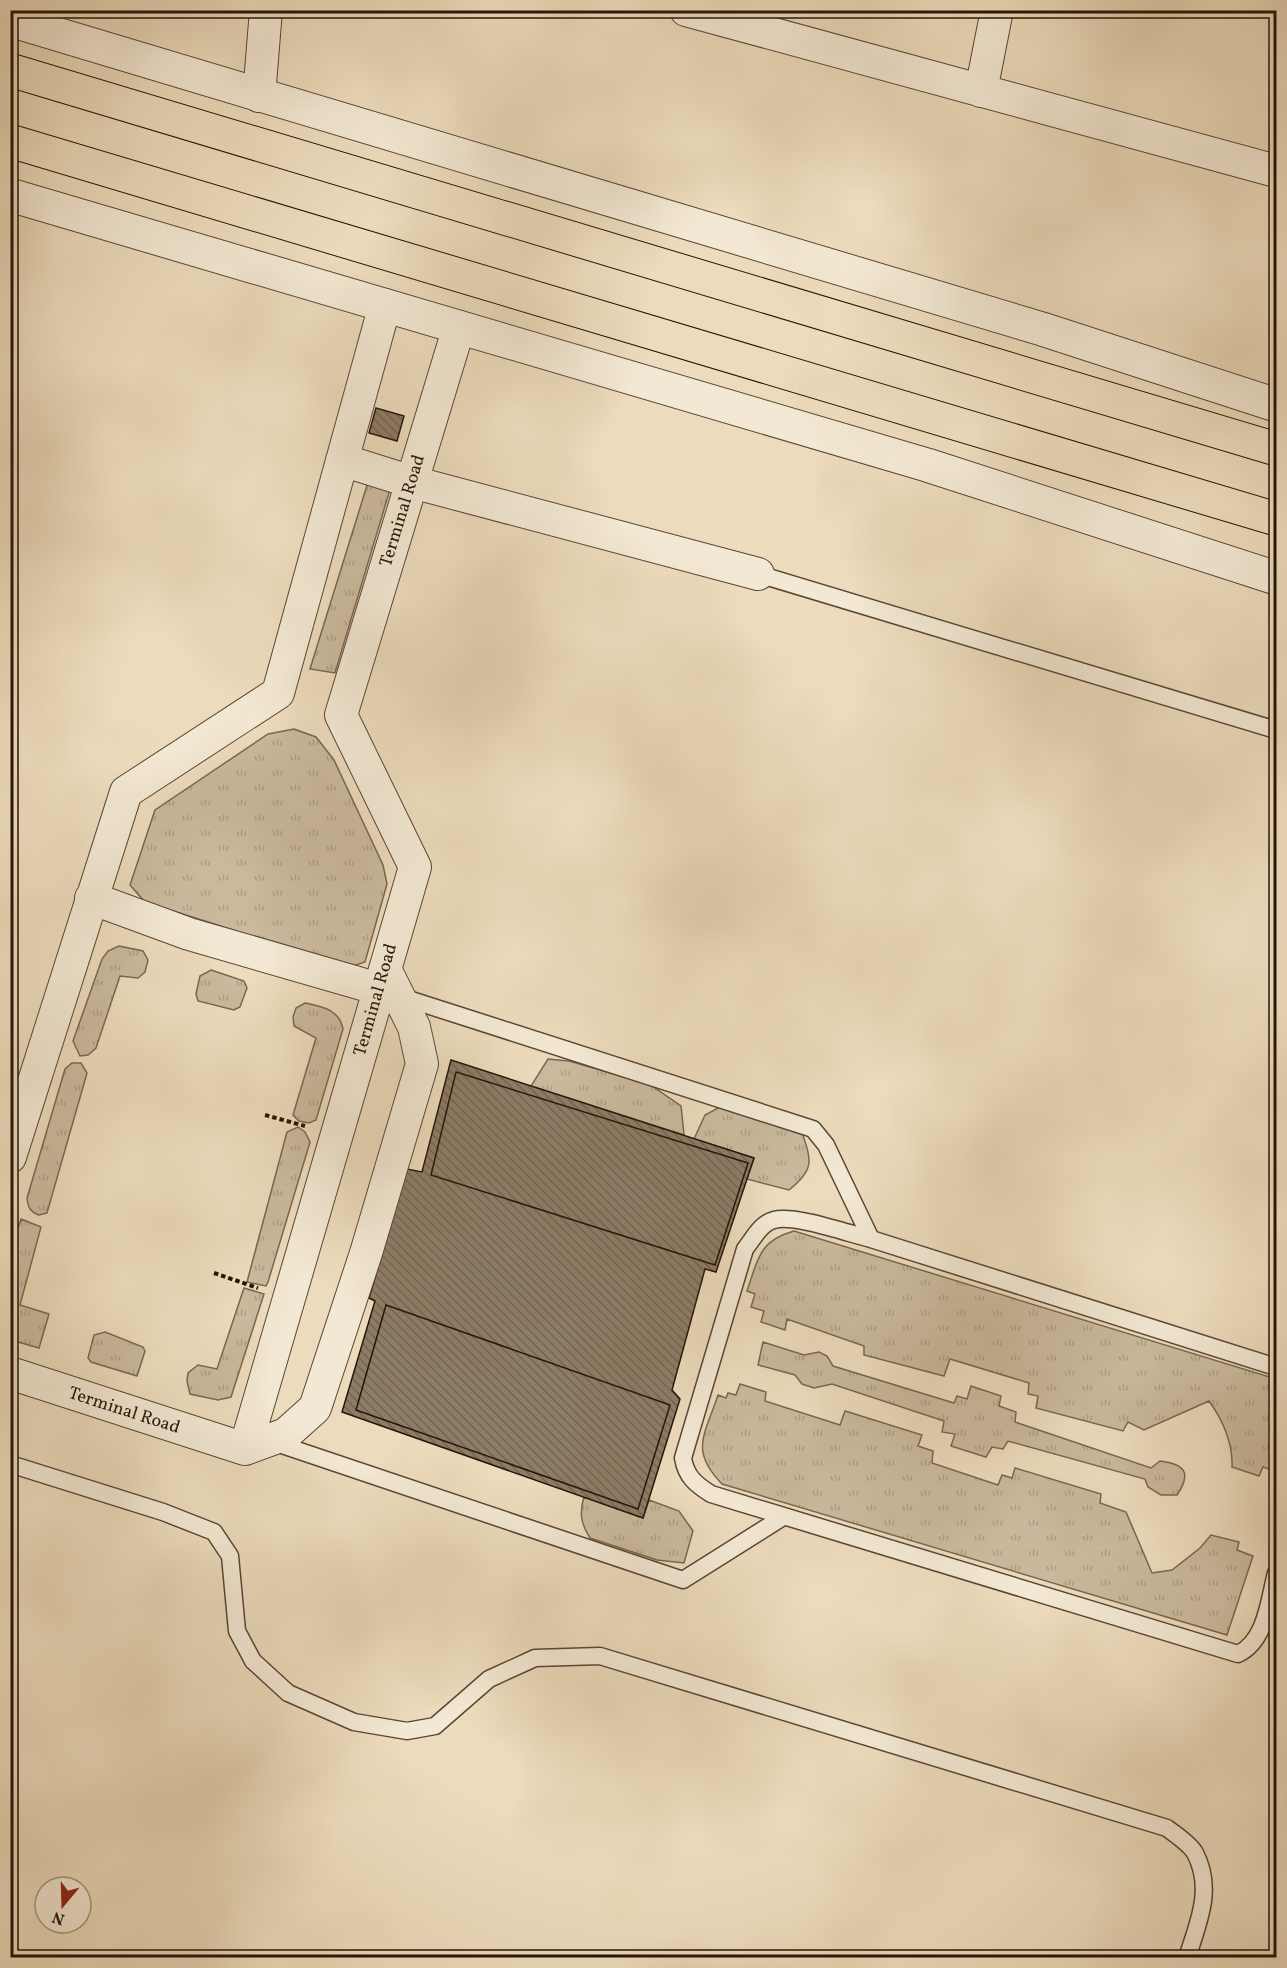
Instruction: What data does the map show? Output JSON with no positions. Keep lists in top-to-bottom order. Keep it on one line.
{"streets":{"street":["Terminal Road"]},"north":"bottom"}
